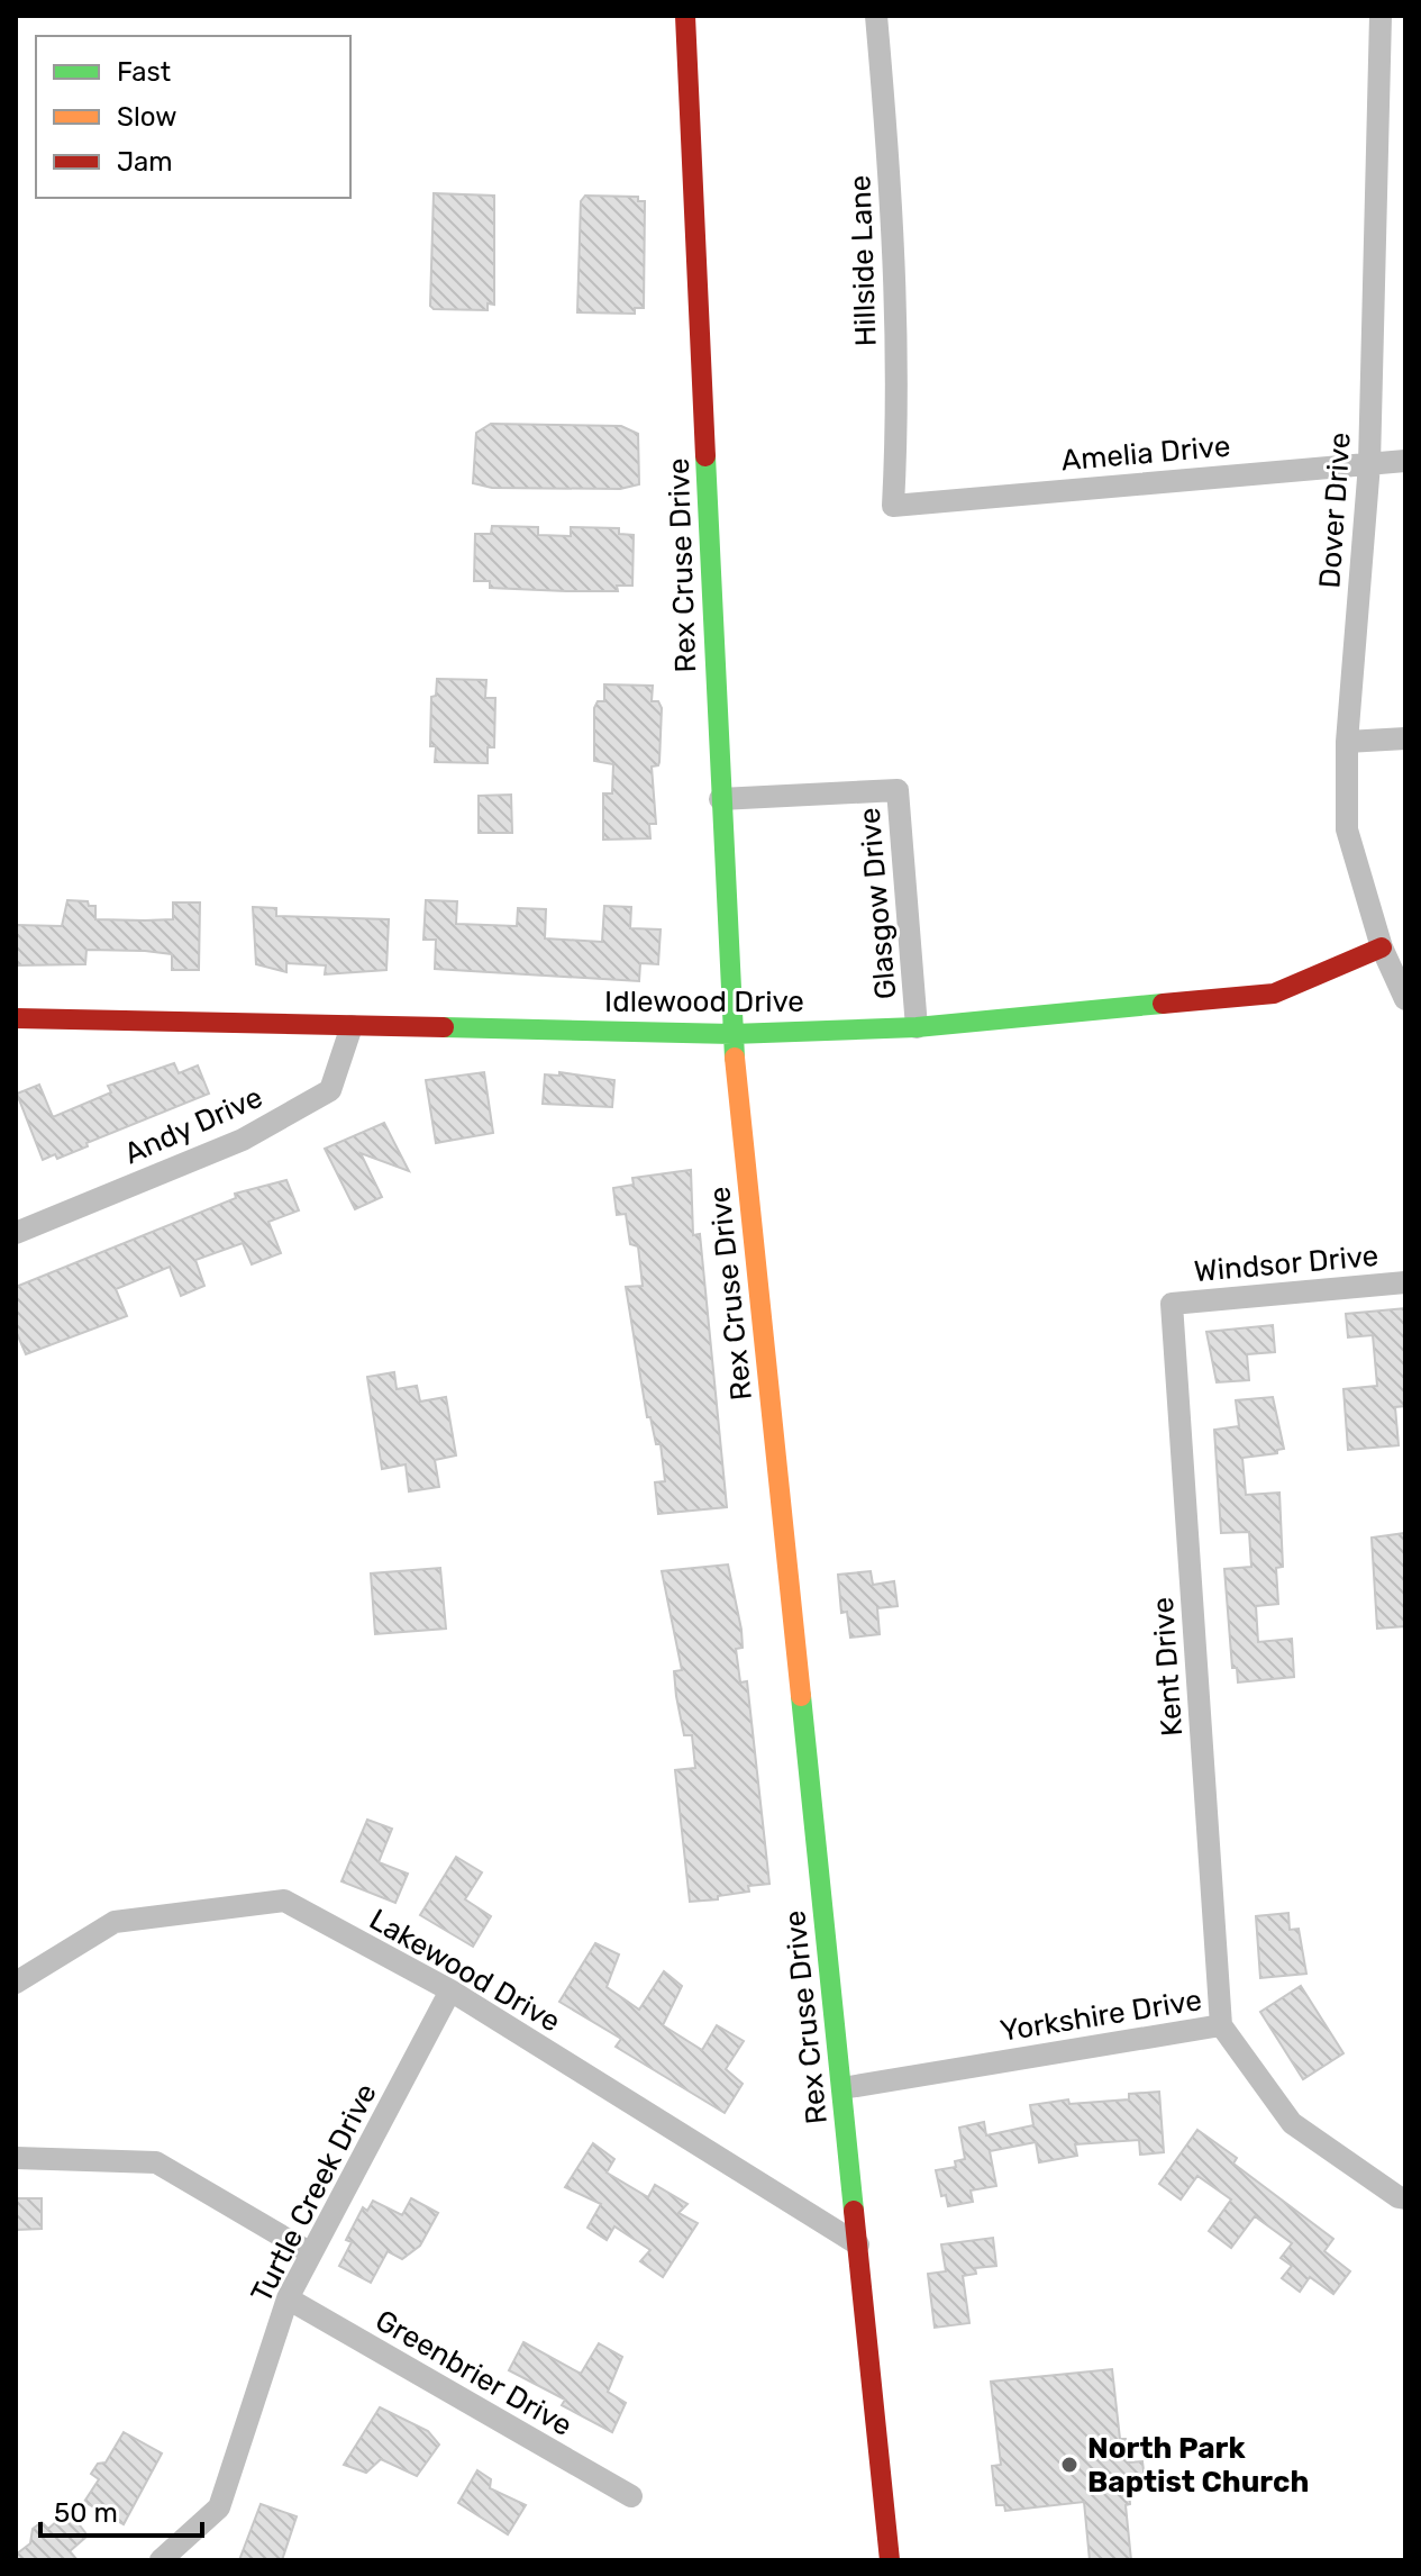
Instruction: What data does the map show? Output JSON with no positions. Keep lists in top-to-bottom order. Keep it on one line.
{"streets":{"street":["Hillside Lane","Amelia Drive","Dover Drive","Rex Cruse Drive","Glasgow Drive","Idlewood Drive","Andy Drive","Windsor Drive","Kent Drive","Lakewood Drive","Yorkshire Drive","Turtle Creek Drive","Greenbrier Drive"]},"crossings":[["Hillside Lane","Amelia Drive"],["Amelia Drive","Dover Drive"],["Dover Drive","Idlewood Drive"],["Rex Cruse Drive","Glasgow Drive"],["Rex Cruse Drive","Idlewood Drive"],["Rex Cruse Drive","Lakewood Drive"],["Rex Cruse Drive","Yorkshire Drive"],["Glasgow Drive","Idlewood Drive"],["Idlewood Drive","Andy Drive"],["Windsor Drive","Kent Drive"],["Kent Drive","Yorkshire Drive"],["Lakewood Drive","Turtle Creek Drive"],["Turtle Creek Drive","Greenbrier Drive"]],"places":["North Park Baptist Church"],"legend":["Fast","Slow","Jam"],"scale_bar":"50 m"}
